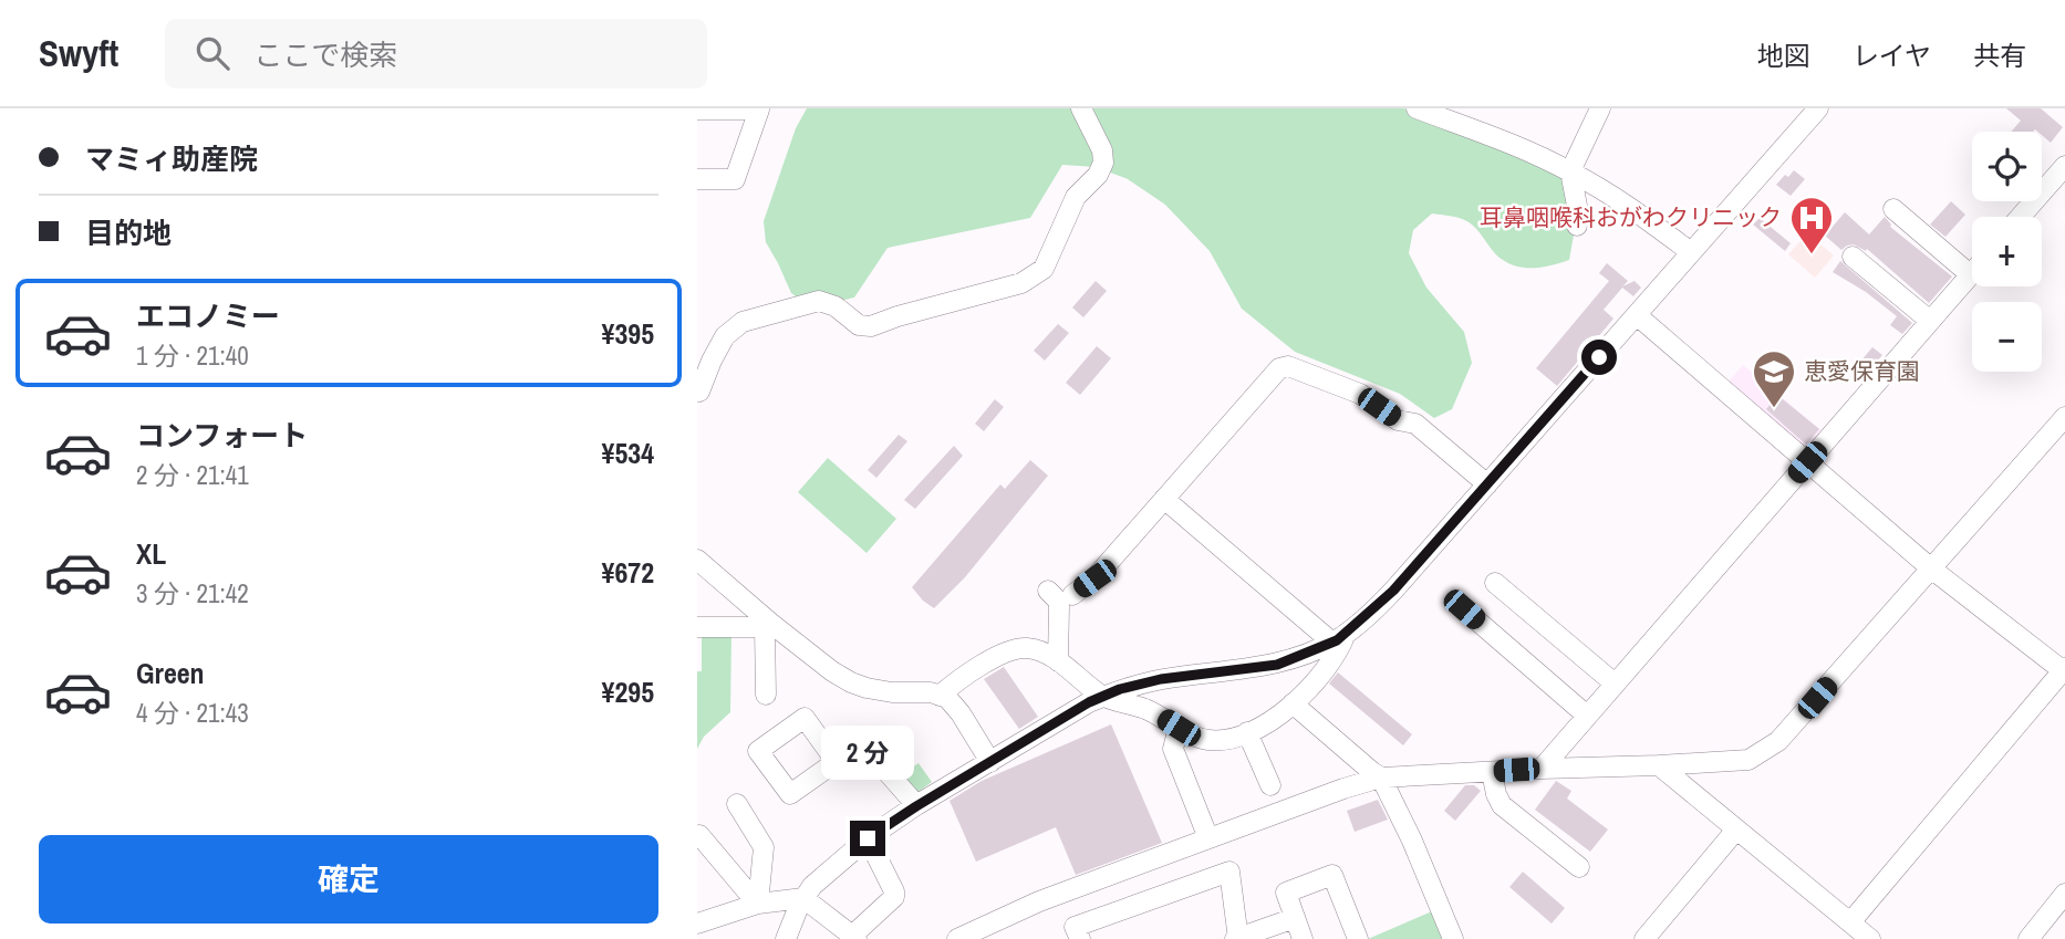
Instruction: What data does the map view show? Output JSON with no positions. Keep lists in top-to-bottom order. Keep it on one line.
{"places":{"hospital":["耳鼻咽喉科おがわクリニック"],"school or university":["恵愛保育園"]},"page":{"header":"Swyft","search":"ここで検索","nav":["地図","レイヤ","共有"],"banner":["マミィ助産院","目的地"],"map_buttons":["+","−"],"list":[{"name":"エコノミー","note":"1 分 · 21:40","value":"¥395"},{"name":"コンフォート","note":"2 分 · 21:41","value":"¥534"},{"name":"XL","note":"3 分 · 21:42","value":"¥672"},{"name":"Green","note":"4 分 · 21:43","value":"¥295"}],"bubble":"2 分","buttons":"確定"}}
